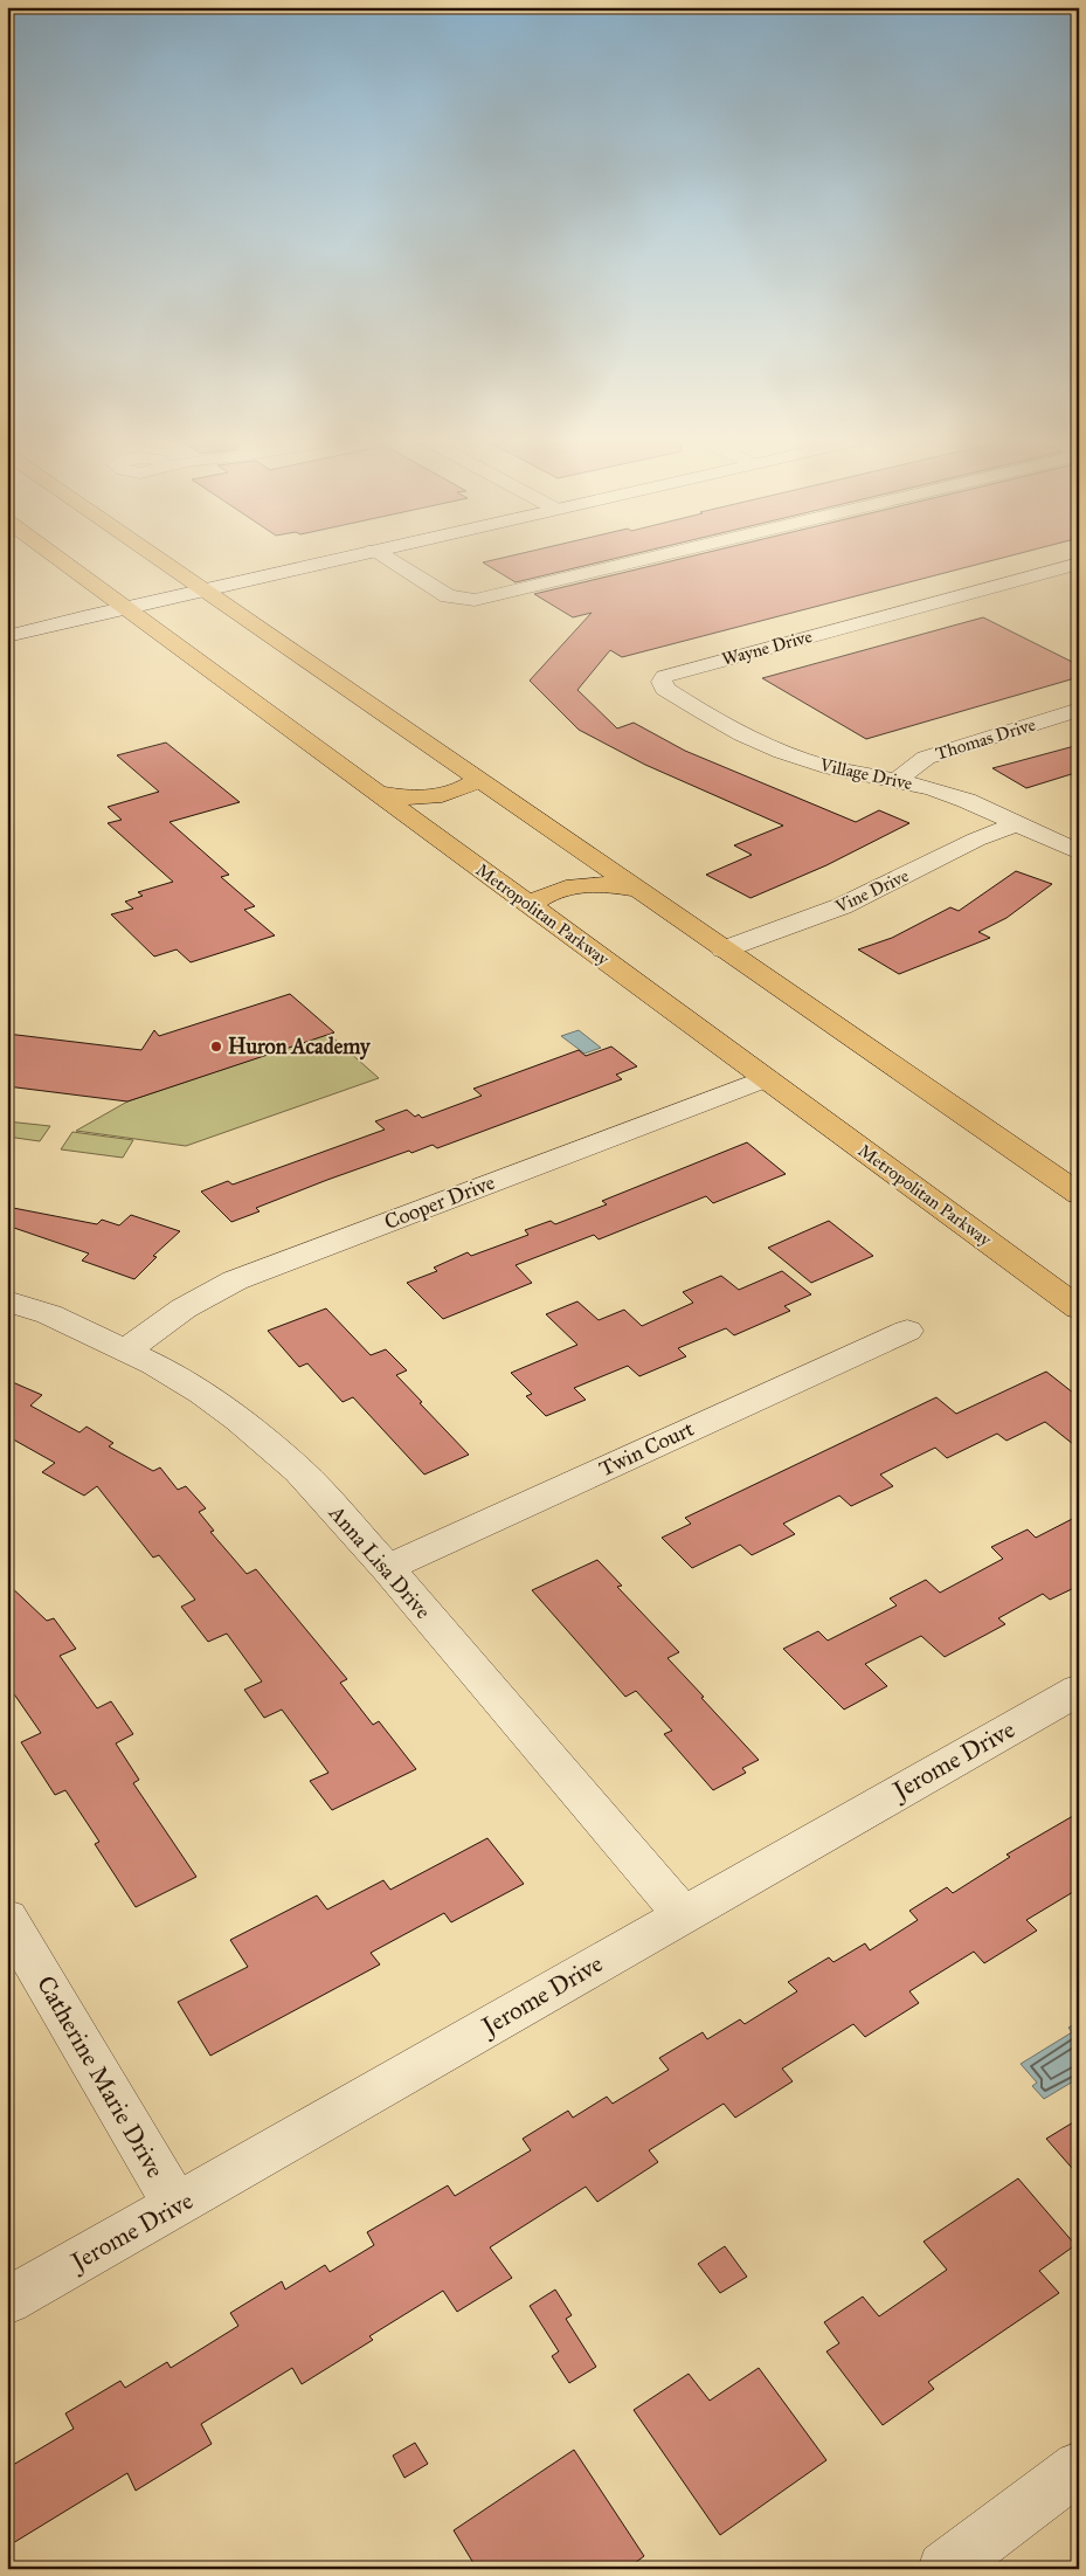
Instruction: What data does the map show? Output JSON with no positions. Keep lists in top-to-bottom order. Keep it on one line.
{"streets":{"main road":["Metropolitan Parkway"],"street":["Wayne Drive","Thomas Drive","Village Drive","Vine Drive","Cooper Drive","Twin Court","Anna Lisa Drive","Jerome Drive","Catherine Marie Drive"]},"crossings":[["Wayne Drive","Village Drive"],["Thomas Drive","Village Drive"],["Village Drive","Vine Drive"],["Metropolitan Parkway","Cooper Drive"],["Cooper Drive","Anna Lisa Drive"],["Twin Court","Anna Lisa Drive"],["Anna Lisa Drive","Jerome Drive"],["Jerome Drive","Catherine Marie Drive"]],"places":["Huron Academy"]}
